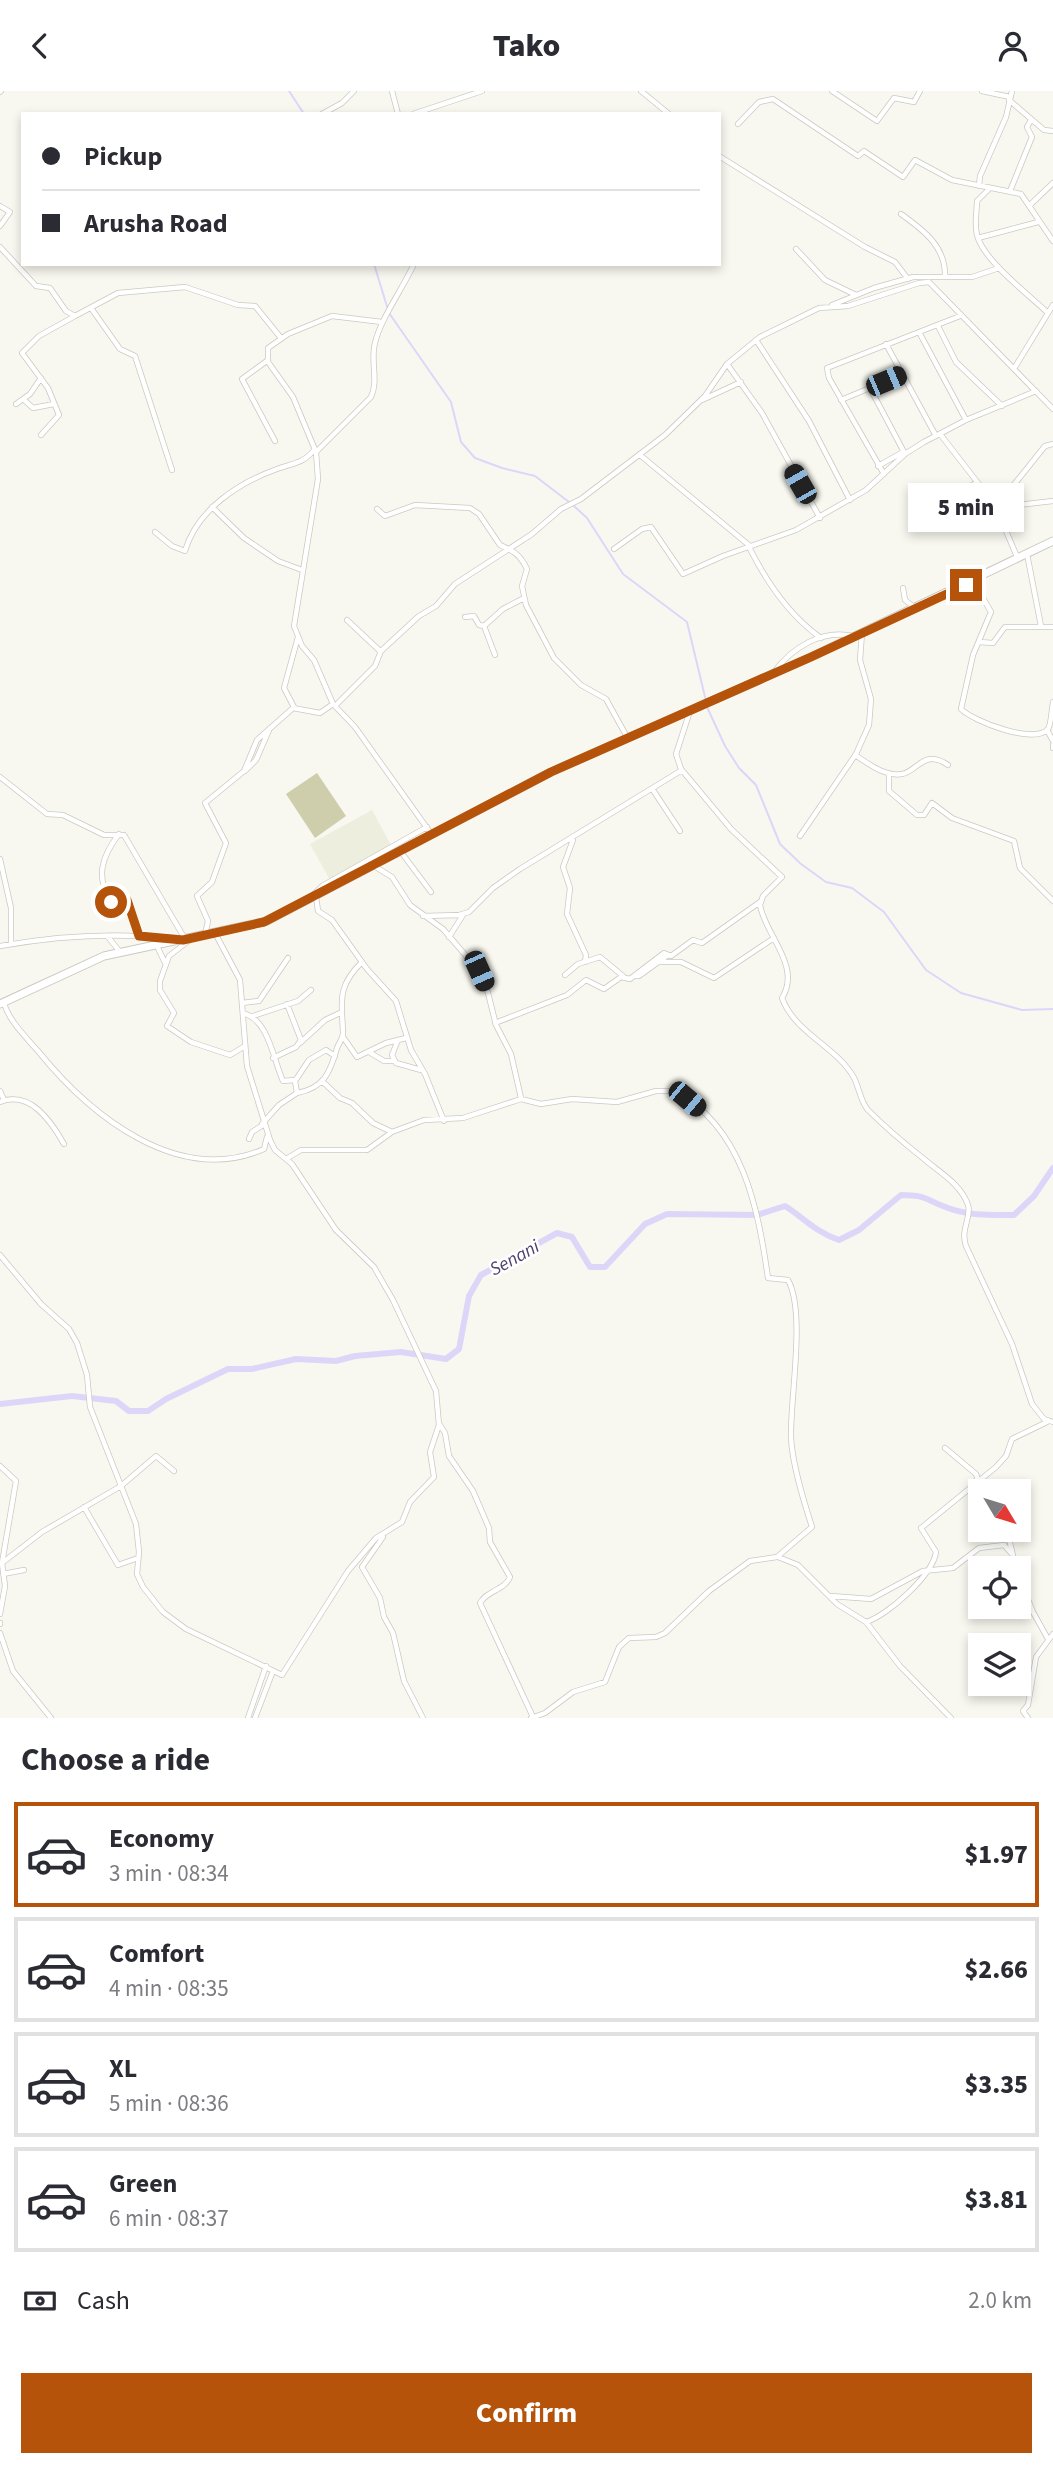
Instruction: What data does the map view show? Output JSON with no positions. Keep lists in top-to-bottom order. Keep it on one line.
{"water":["Senani"],"north":"bottom right","page":{"header":"Tako","banner":["Pickup","Arusha Road"],"bubble":"5 min","heading":"Choose a ride","list":[{"name":"Economy","note":"3 min · 08:34","value":"$1.97"},{"name":"Comfort","note":"4 min · 08:35","value":"$2.66"},{"name":"XL","note":"5 min · 08:36","value":"$3.35"},{"name":"Green","note":"6 min · 08:37","value":"$3.81"}],"pay":["Cash","2.0 km"],"buttons":"Confirm"}}
